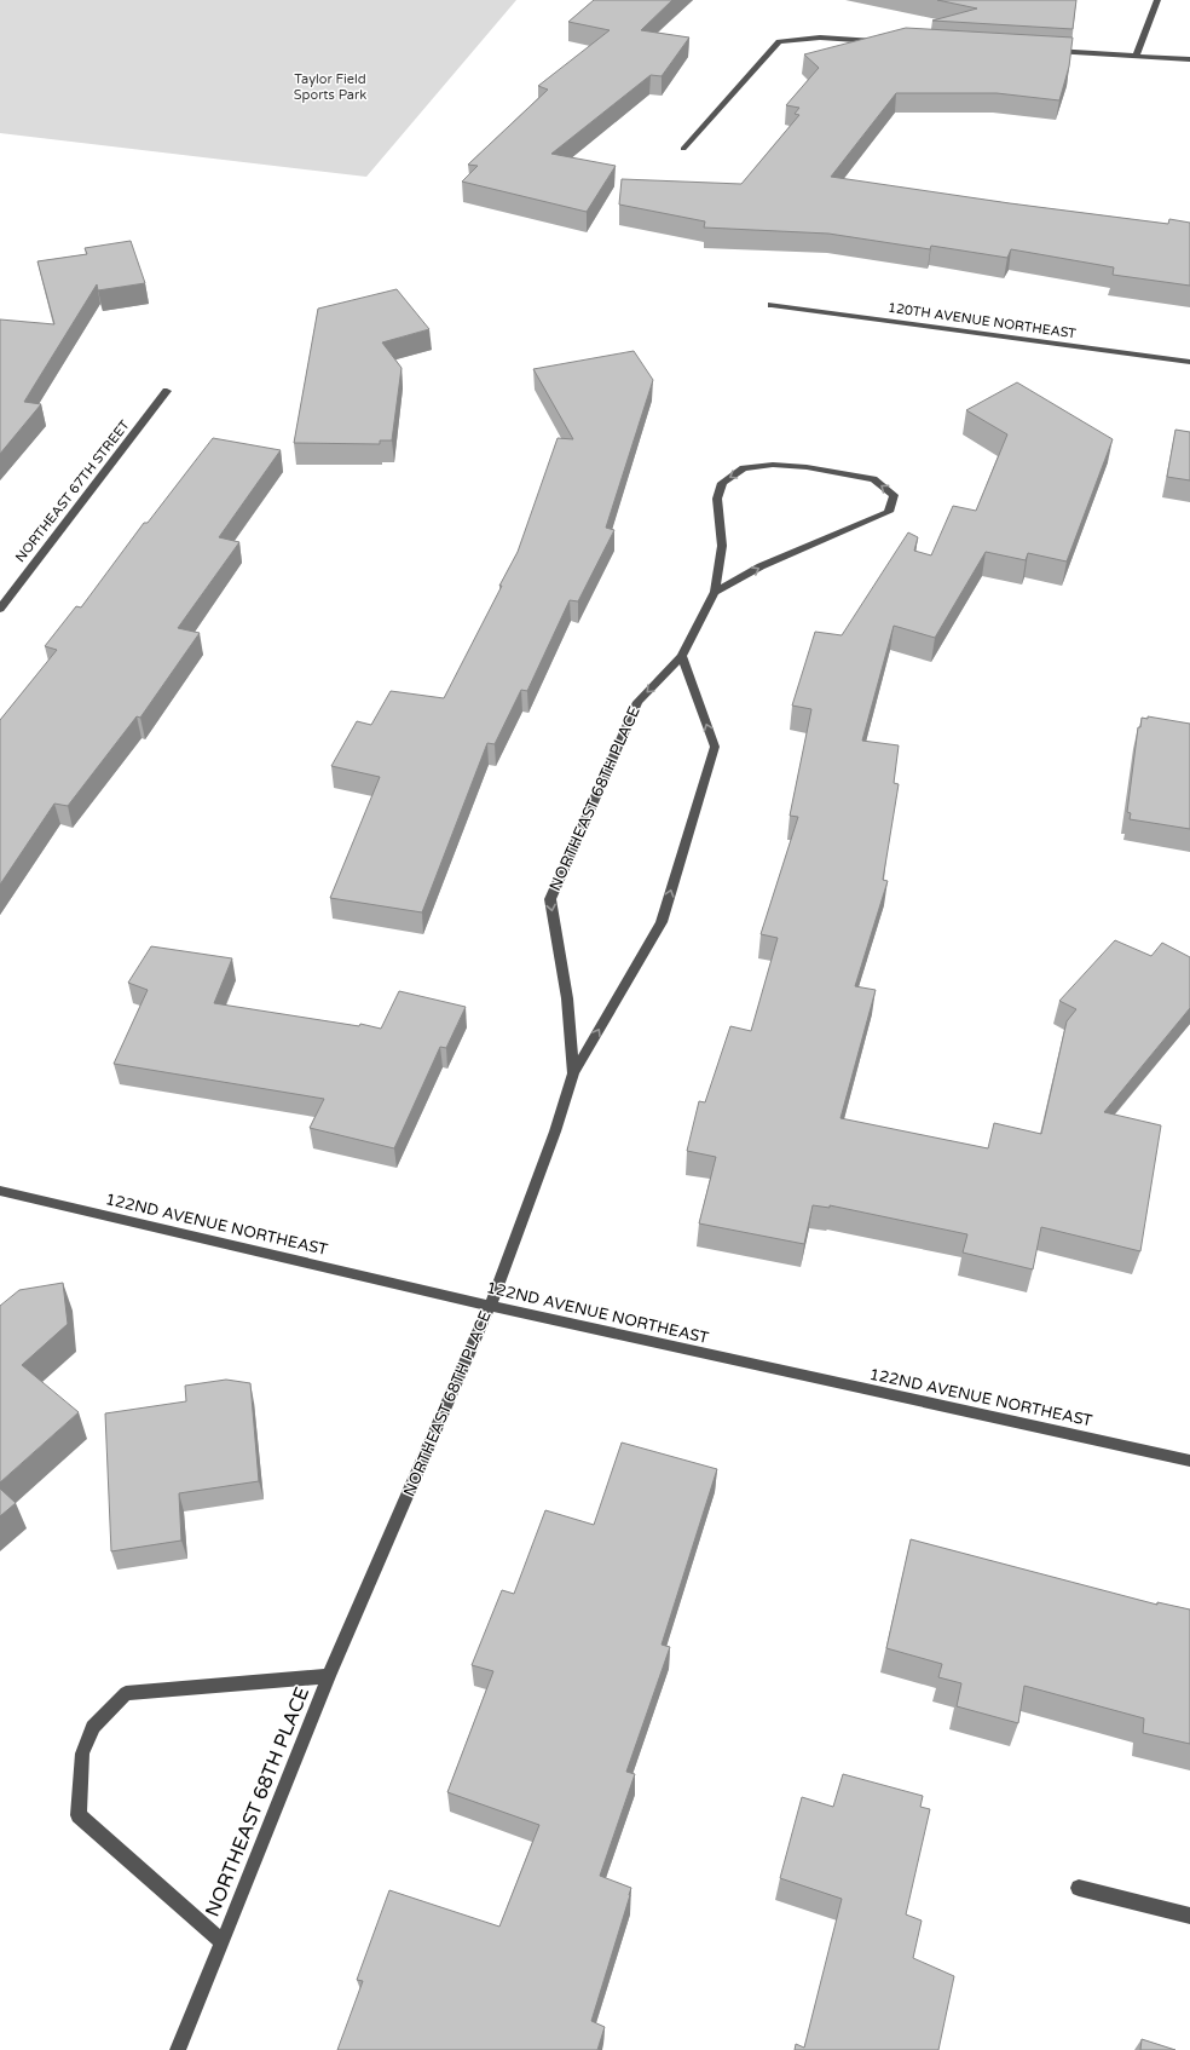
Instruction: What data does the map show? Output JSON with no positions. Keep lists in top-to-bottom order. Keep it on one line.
{"streets":{"street":["120TH AVENUE NORTHEAST","NORTHEAST 67TH STREET","NORTHEAST 68TH PLACE","122ND AVENUE NORTHEAST"]},"crossings":[["NORTHEAST 68TH PLACE","122ND AVENUE NORTHEAST"]],"parks":["Taylor Field Sports Park"]}
